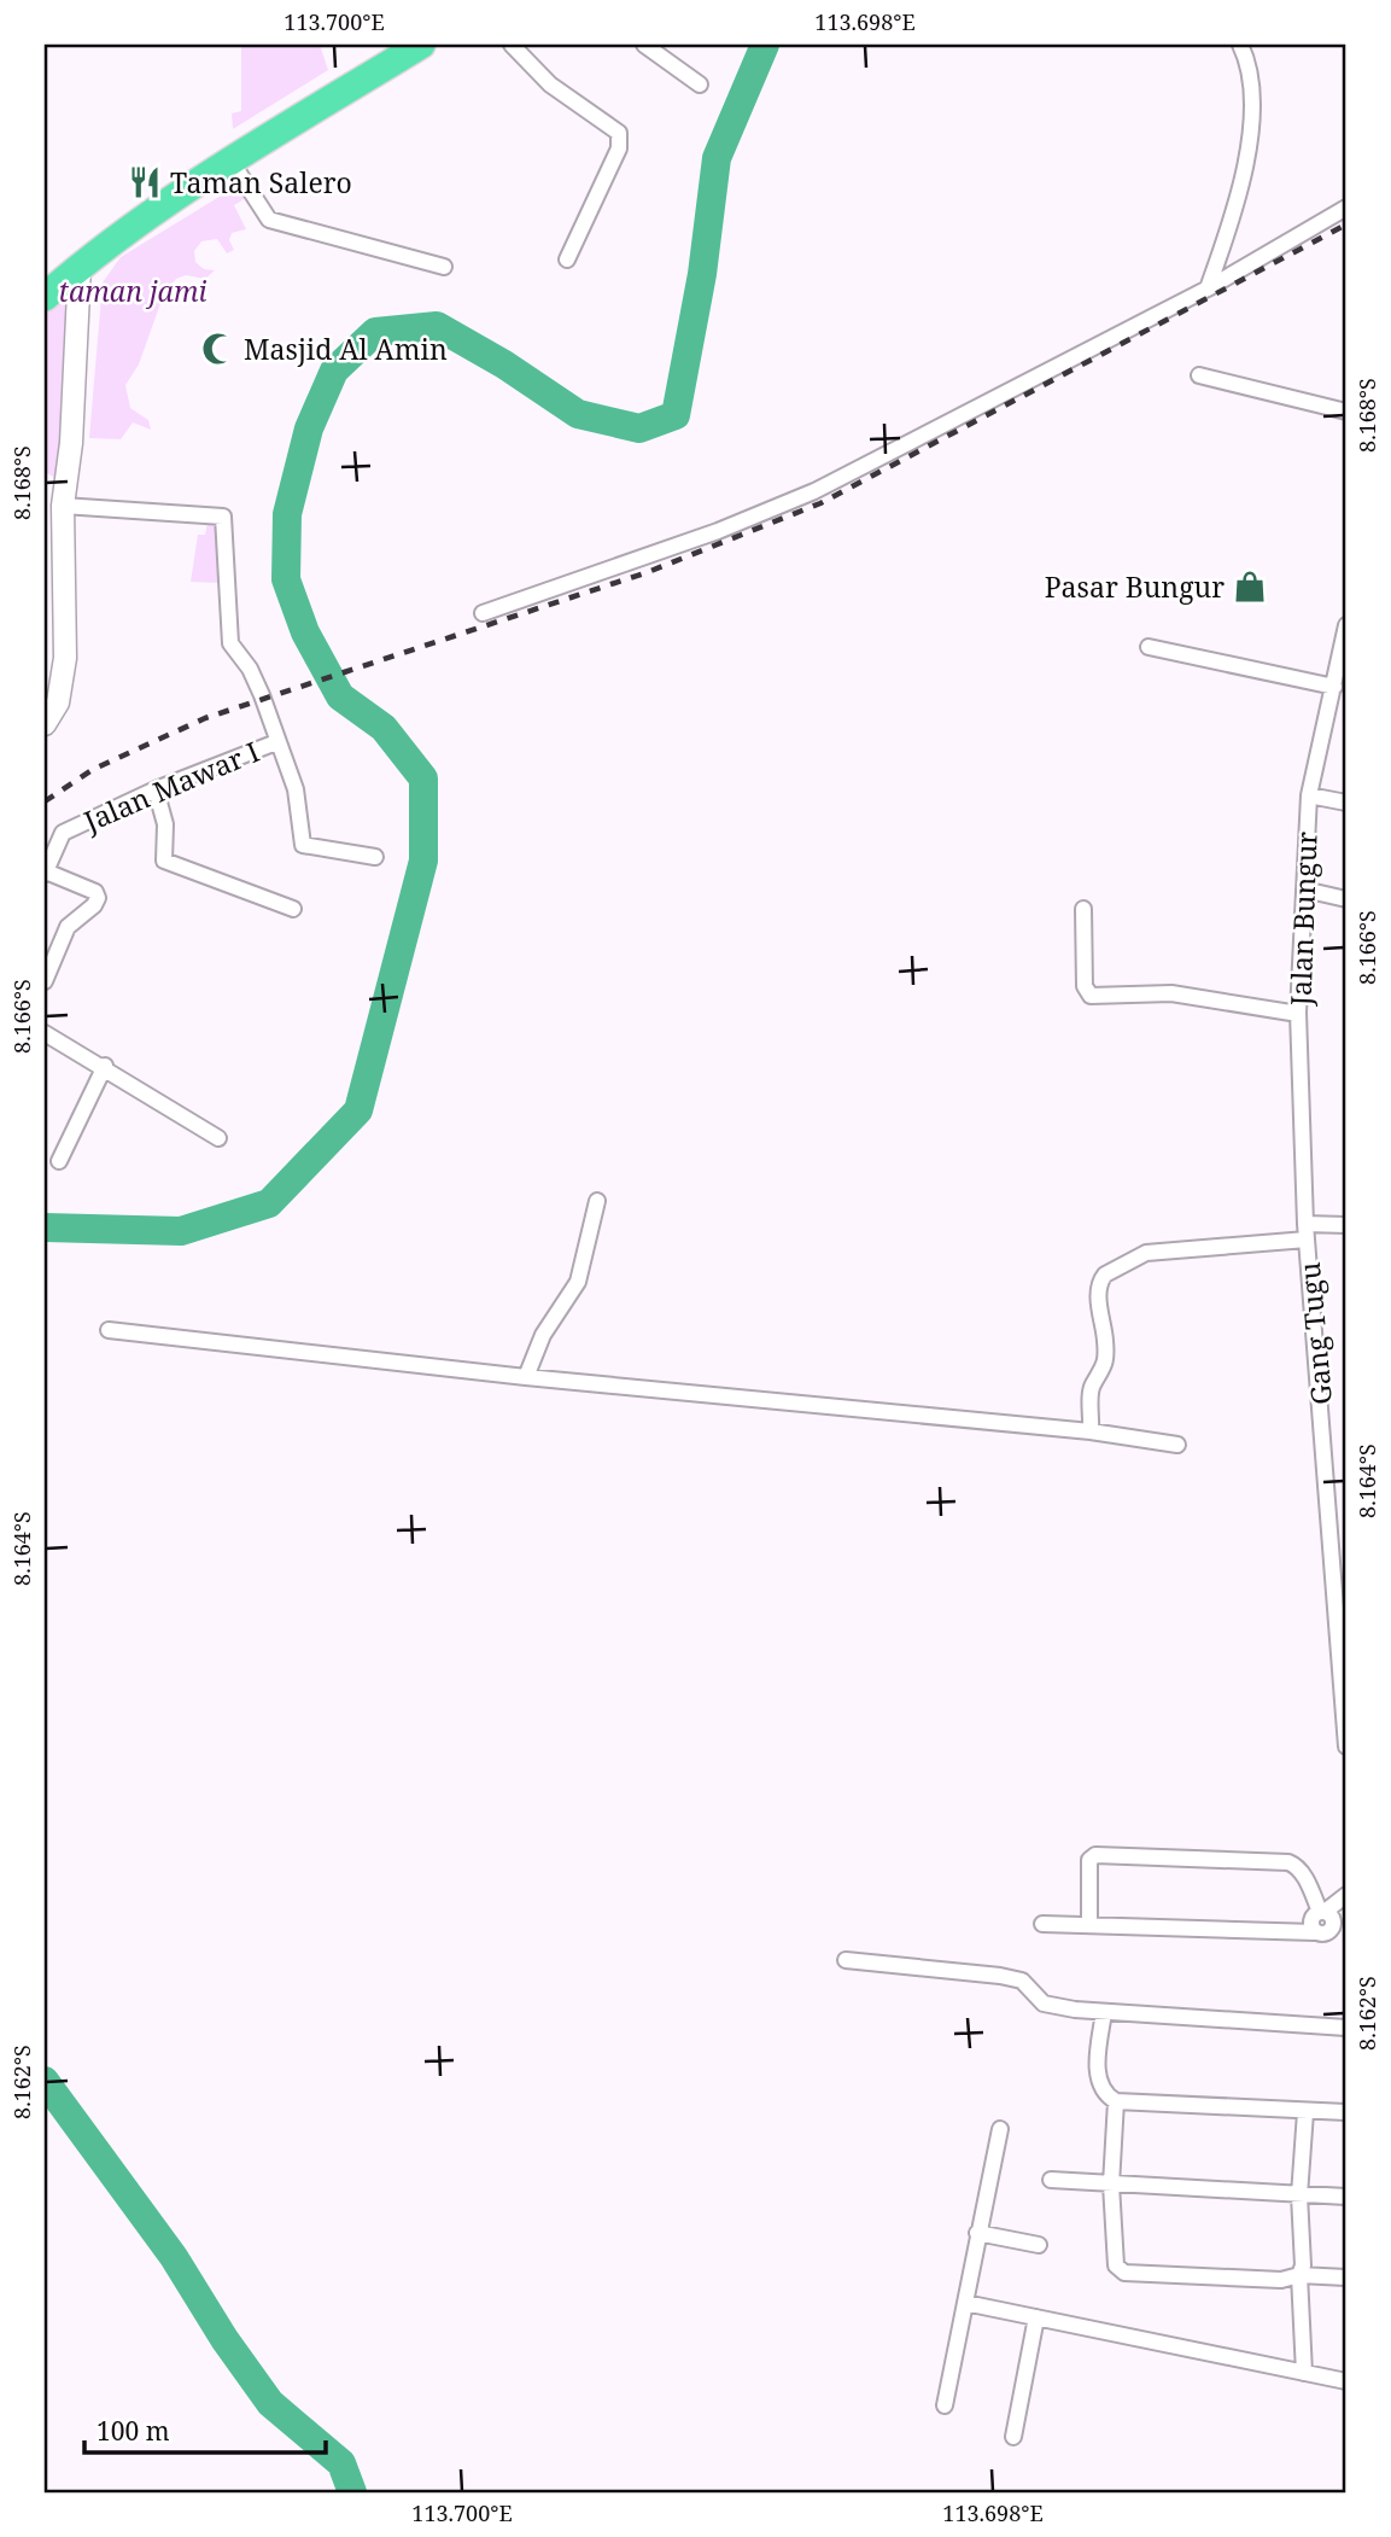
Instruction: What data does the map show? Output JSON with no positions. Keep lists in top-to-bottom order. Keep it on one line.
{"streets":{"street":["Jalan Mawar I","Jalan Bungur","Gang Tugu"]},"crossings":[["Jalan Bungur","Gang Tugu"]],"parks":["taman jami"],"places":{"restaurant":["Taman Salero"],"mosque":["Masjid Al Amin"],"shop":["Pasar Bungur"]},"scale_bar":"100 m","coordinates":["113.700°E","113.698°E","8.168°S","8.166°S","8.164°S","8.162°S"]}
